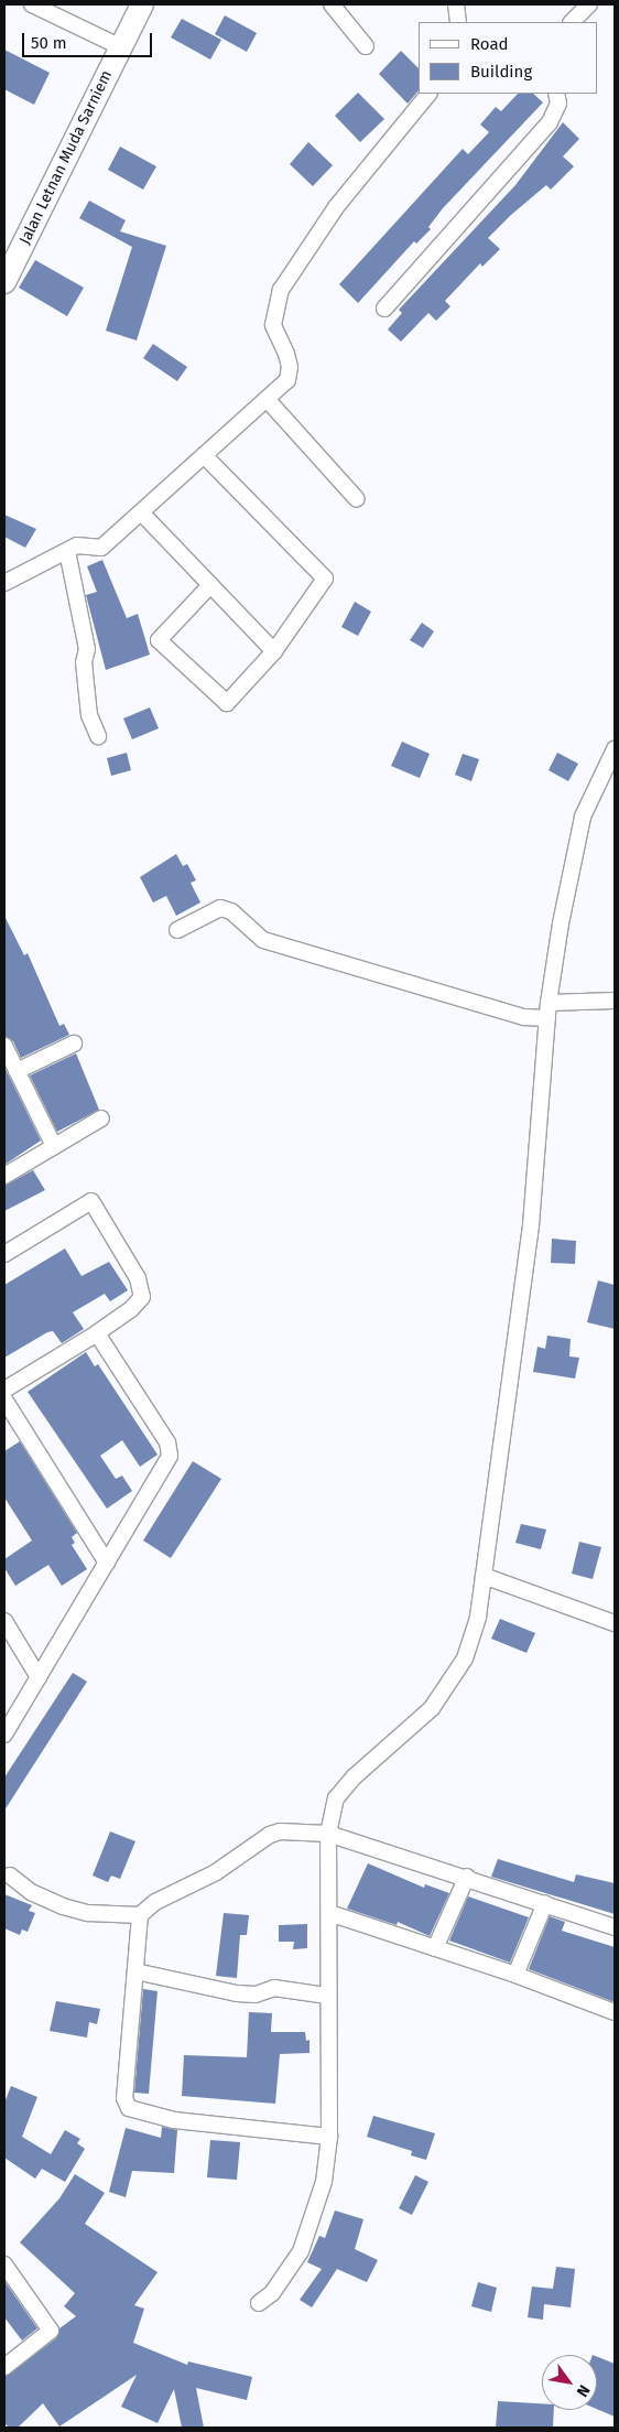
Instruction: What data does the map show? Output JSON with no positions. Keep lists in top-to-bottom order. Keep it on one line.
{"streets":{"main road":["Jalan Letnan Muda Sarniem"]},"legend":["Road","Building"],"scale_bar":"50 m","north":"bottom right"}
